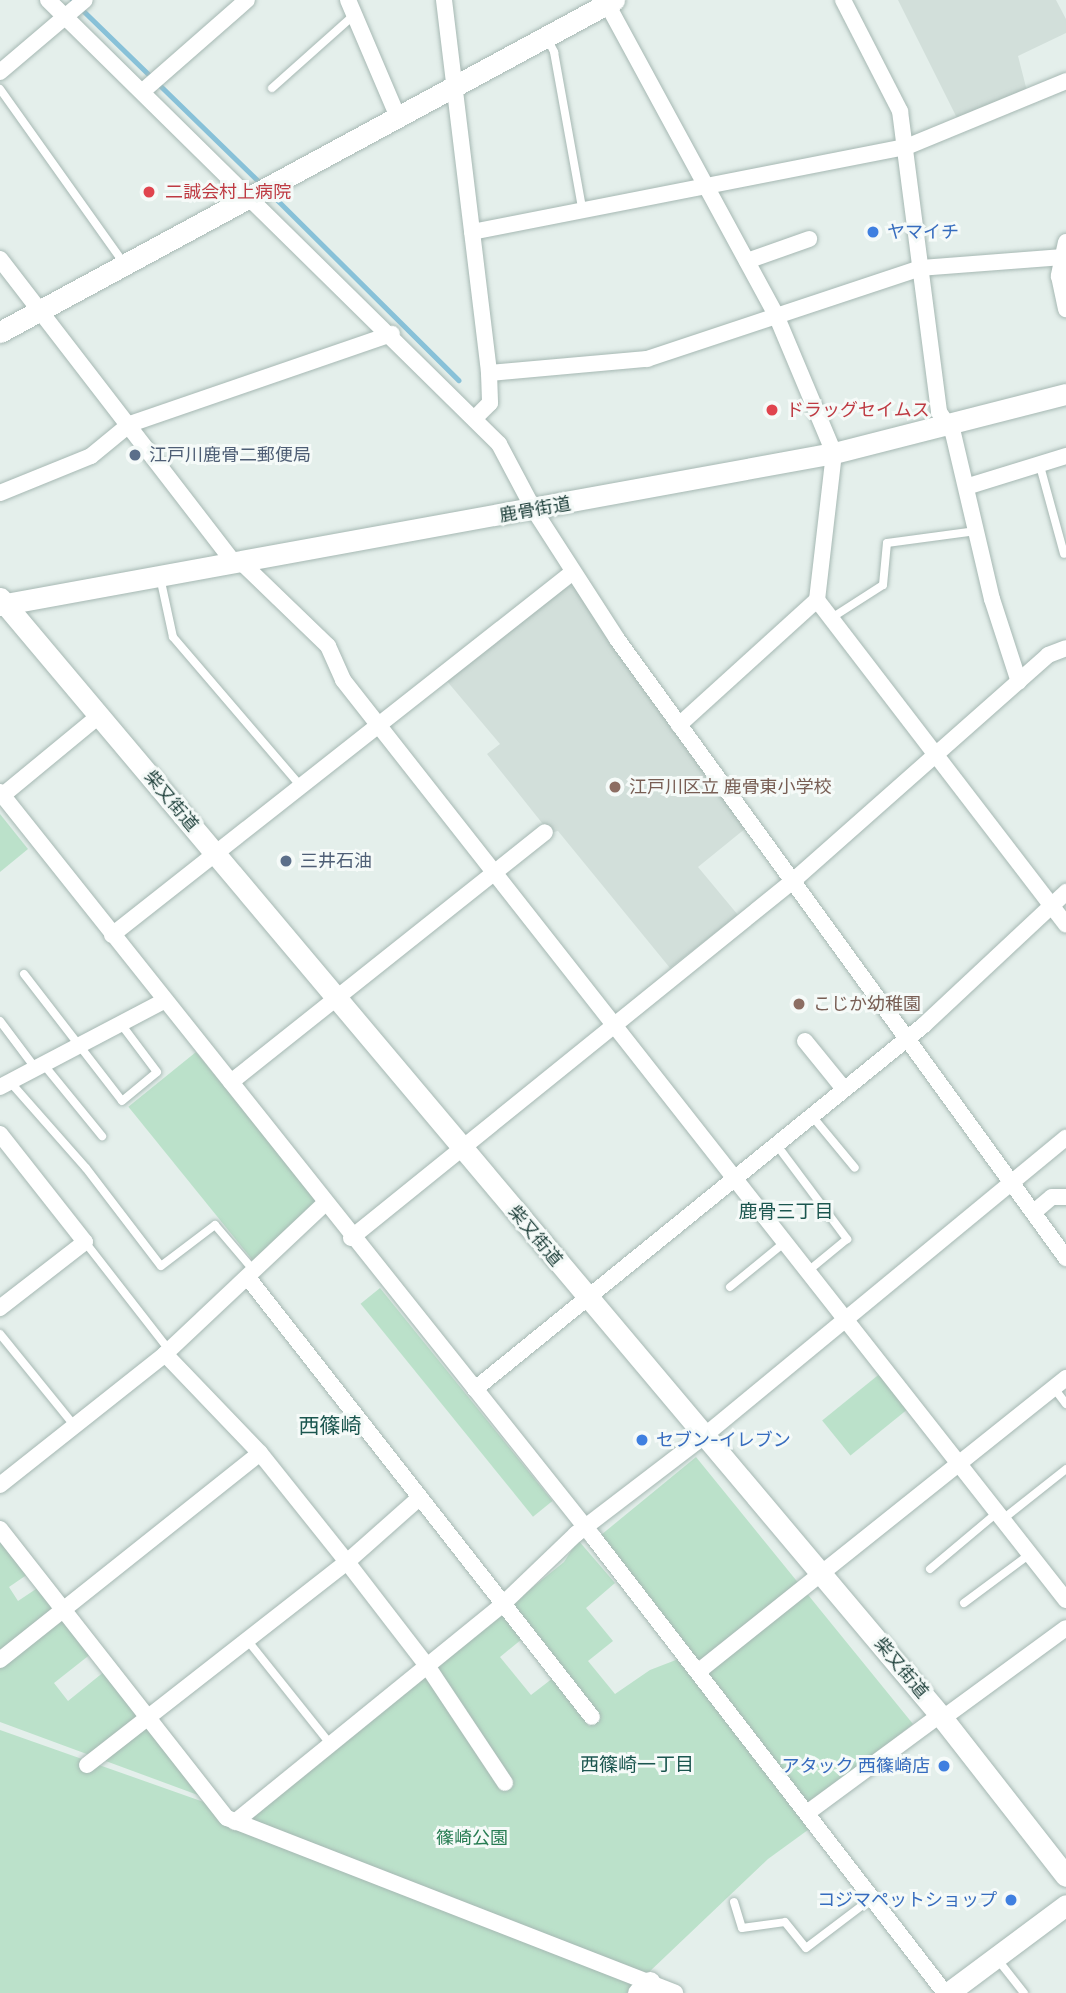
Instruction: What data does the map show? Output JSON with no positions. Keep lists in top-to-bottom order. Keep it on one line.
{"streets":{"street":["鹿骨街道","柴又街道"]},"crossings":[["鹿骨街道","柴又街道"]],"districts":["鹿骨三丁目","西篠崎","西篠崎一丁目"],"parks":["篠崎公園"],"places":["二誠会村上病院","ヤマイチ","ドラッグセイムス","江戸川鹿骨二郵便局","江戸川区立 鹿骨東小学校","三井石油","こじか幼稚園","セブン-イレブン","アタック 西篠崎店","コジマペットショップ"]}
